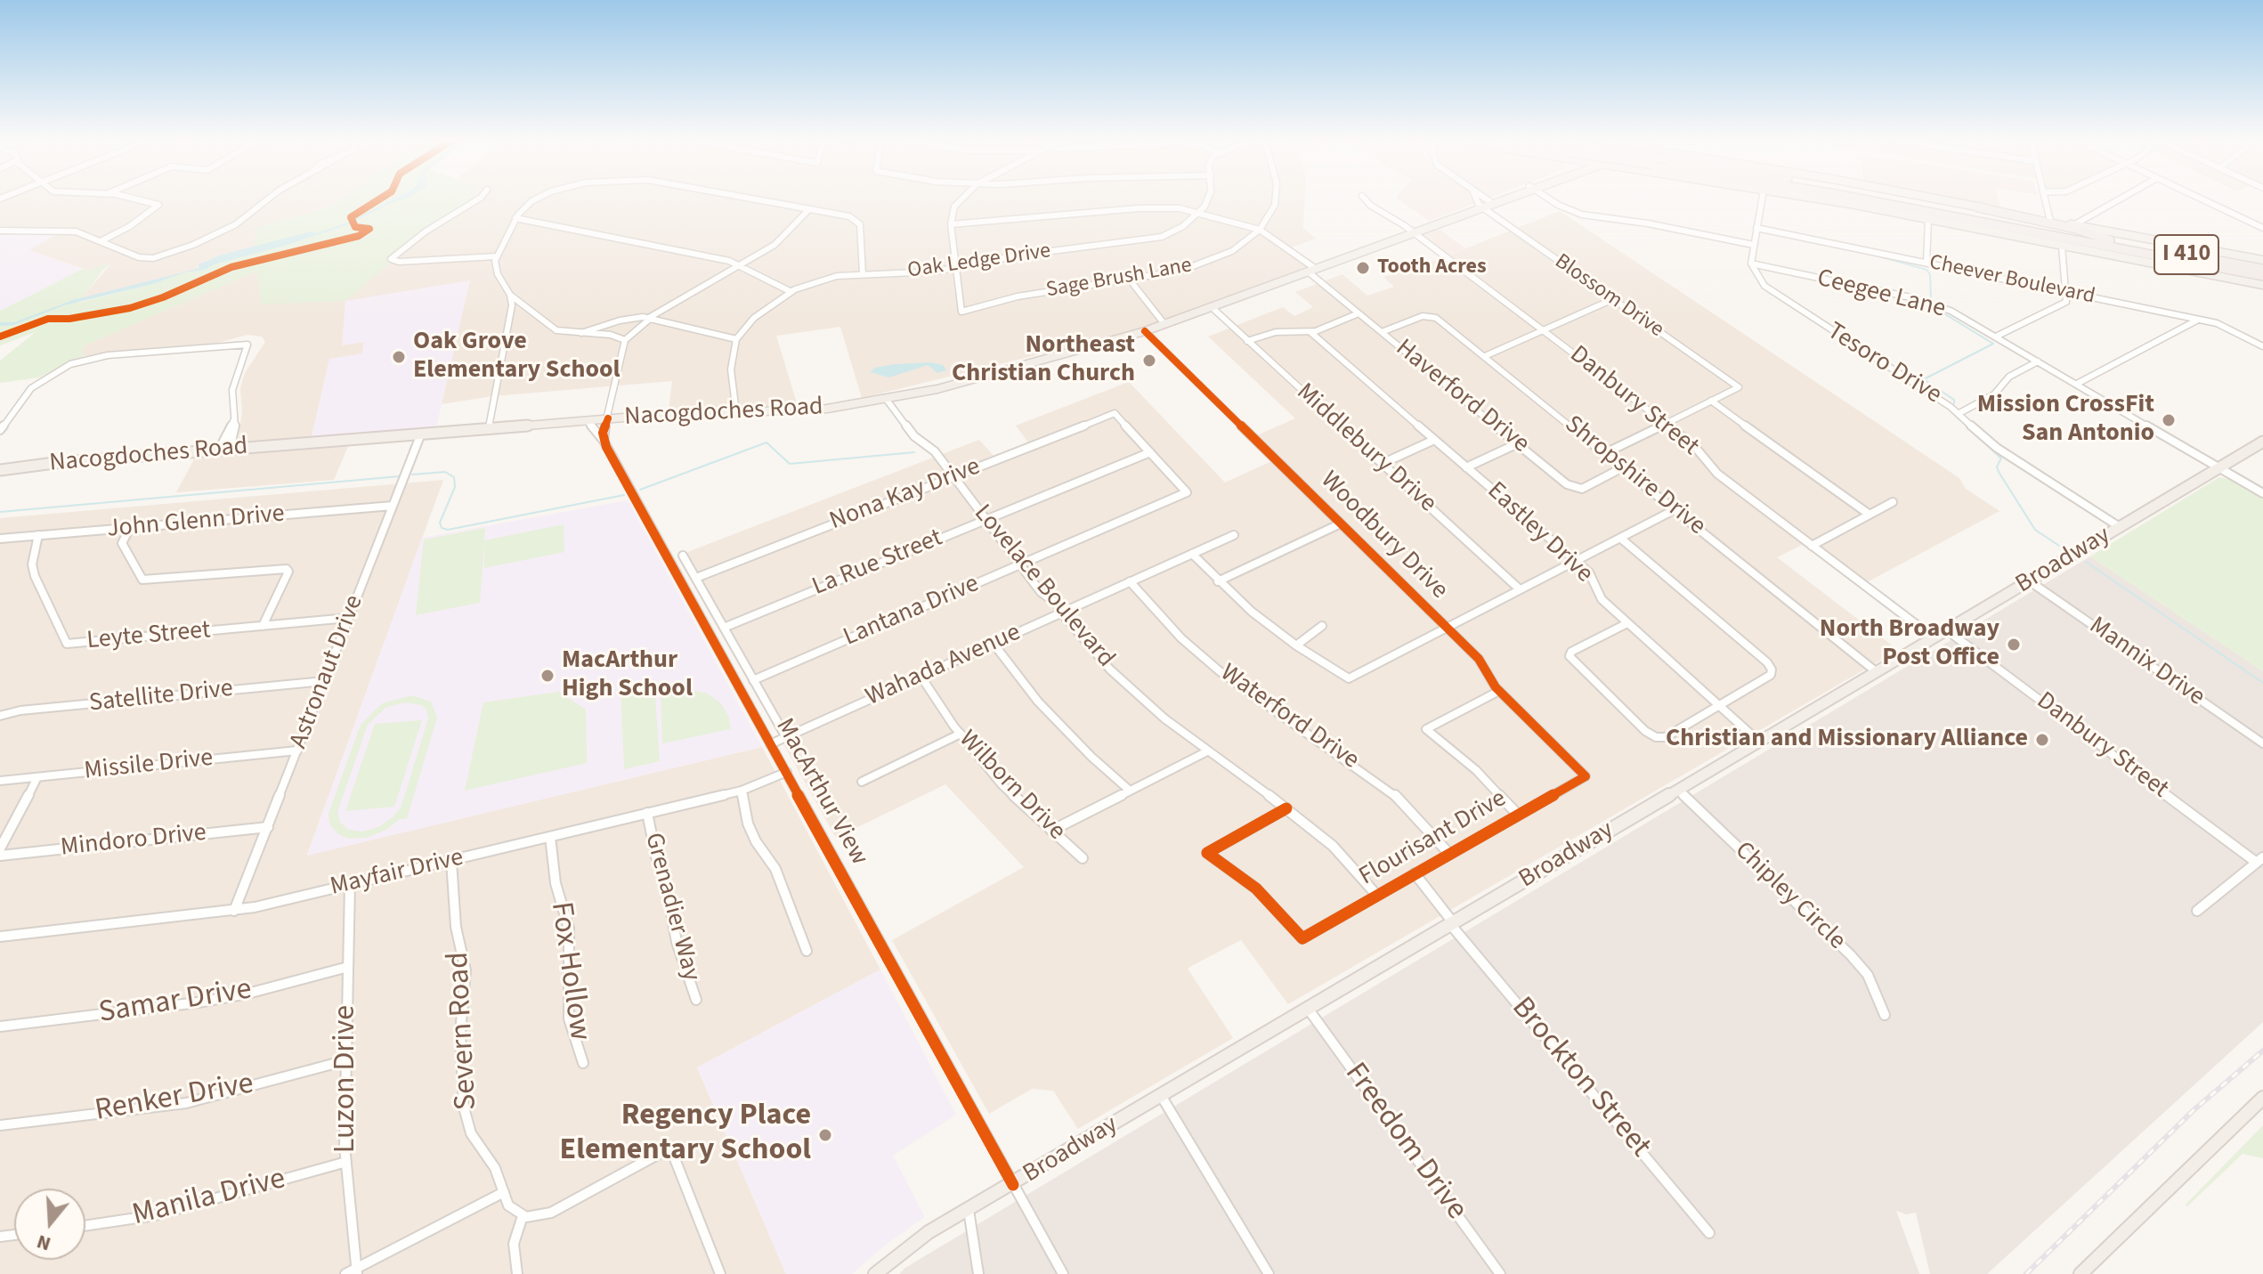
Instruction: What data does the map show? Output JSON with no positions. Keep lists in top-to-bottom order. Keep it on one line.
{"streets":{"highway":["I 410"],"main road":["Nacogdoches Road","Broadway"],"street":["Oak Ledge Drive","Sage Brush Lane","Cheever Boulevard","Ceegee Lane","Blossom Drive","Tesoro Drive","Haverford Drive","Danbury Street","Middlebury Drive","Shropshire Drive","Nona Kay Drive","John Glenn Drive","Eastley Drive","Woodbury Drive","La Rue Street","Lovelace Boulevard","Lantana Drive","Leyte Street","Mannix Drive","Wahada Avenue","Astronaut Drive","Satellite Drive","Waterford Drive","Missile Drive","Wilborn Drive","MacArthur View","Flourisant Drive","Mindoro Drive","Mayfair Drive","Chipley Circle","Grenadier Way","Fox Hollow","Samar Drive","Severn Road","Brockton Street","Luzon Drive","Renker Drive","Freedom Drive","Manila Drive"]},"crossings":[["Oak Ledge Drive","Sage Brush Lane"],["Oak Ledge Drive","Haverford Drive"],["Sage Brush Lane","Haverford Drive"],["Ceegee Lane","Tesoro Drive"],["Ceegee Lane","Broadway"],["Blossom Drive","Nacogdoches Road"],["Tesoro Drive","Broadway"],["Haverford Drive","Nacogdoches Road"],["Haverford Drive","Shropshire Drive"],["Danbury Street","Nacogdoches Road"],["Danbury Street","Broadway"],["Nacogdoches Road","Middlebury Drive"],["Nacogdoches Road","Woodbury Drive"],["Nacogdoches Road","Lovelace Boulevard"],["Nacogdoches Road","Astronaut Drive"],["Nacogdoches Road","MacArthur View"],["Shropshire Drive","Broadway"],["Nona Kay Drive","La Rue Street"],["Nona Kay Drive","Lovelace Boulevard"],["Nona Kay Drive","Lantana Drive"],["Nona Kay Drive","MacArthur View"],["John Glenn Drive","Leyte Street"],["John Glenn Drive","Astronaut Drive"],["Eastley Drive","Broadway"],["Woodbury Drive","Flourisant Drive"],["Broadway","Mannix Drive"],["Broadway","MacArthur View"],["Broadway","Chipley Circle"],["Broadway","Brockton Street"],["Broadway","Freedom Drive"],["La Rue Street","Lovelace Boulevard"],["La Rue Street","Lantana Drive"],["La Rue Street","MacArthur View"],["Lovelace Boulevard","Lantana Drive"],["Lovelace Boulevard","Wahada Avenue"],["Lovelace Boulevard","Flourisant Drive"],["Lantana Drive","MacArthur View"],["Leyte Street","Astronaut Drive"],["Wahada Avenue","Waterford Drive"],["Wahada Avenue","Wilborn Drive"],["Wahada Avenue","MacArthur View"],["Astronaut Drive","Satellite Drive"],["Astronaut Drive","Missile Drive"],["Astronaut Drive","Mindoro Drive"],["Astronaut Drive","Mayfair Drive"],["Waterford Drive","Flourisant Drive"],["MacArthur View","Mayfair Drive"],["Flourisant Drive","Brockton Street"],["Mayfair Drive","Grenadier Way"],["Mayfair Drive","Fox Hollow"],["Mayfair Drive","Severn Road"],["Mayfair Drive","Luzon Drive"],["Samar Drive","Luzon Drive"],["Luzon Drive","Renker Drive"],["Luzon Drive","Manila Drive"]],"places":["Tooth Acres","Oak Grove Elementary School","Northeast Christian Church","Mission CrossFit San Antonio","North Broadway Post Office","MacArthur High School","Christian and Missionary Alliance","Regency Place Elementary School"],"north":"bottom"}
